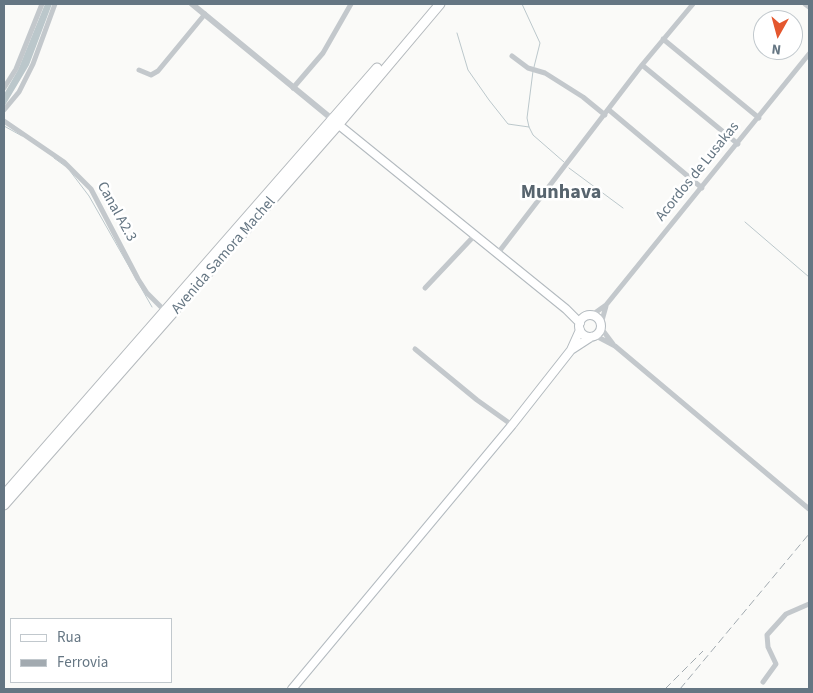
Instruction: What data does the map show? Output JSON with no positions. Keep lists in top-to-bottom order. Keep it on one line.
{"streets":{"highway":["Avenida Samora Machel"],"street":["Acordos de Lusakas","Canal A2.3"]},"crossings":[["Canal A2.3","Avenida Samora Machel"]],"districts":["Munhava"],"legend":["Rua","Ferrovia"],"north":"bottom"}
